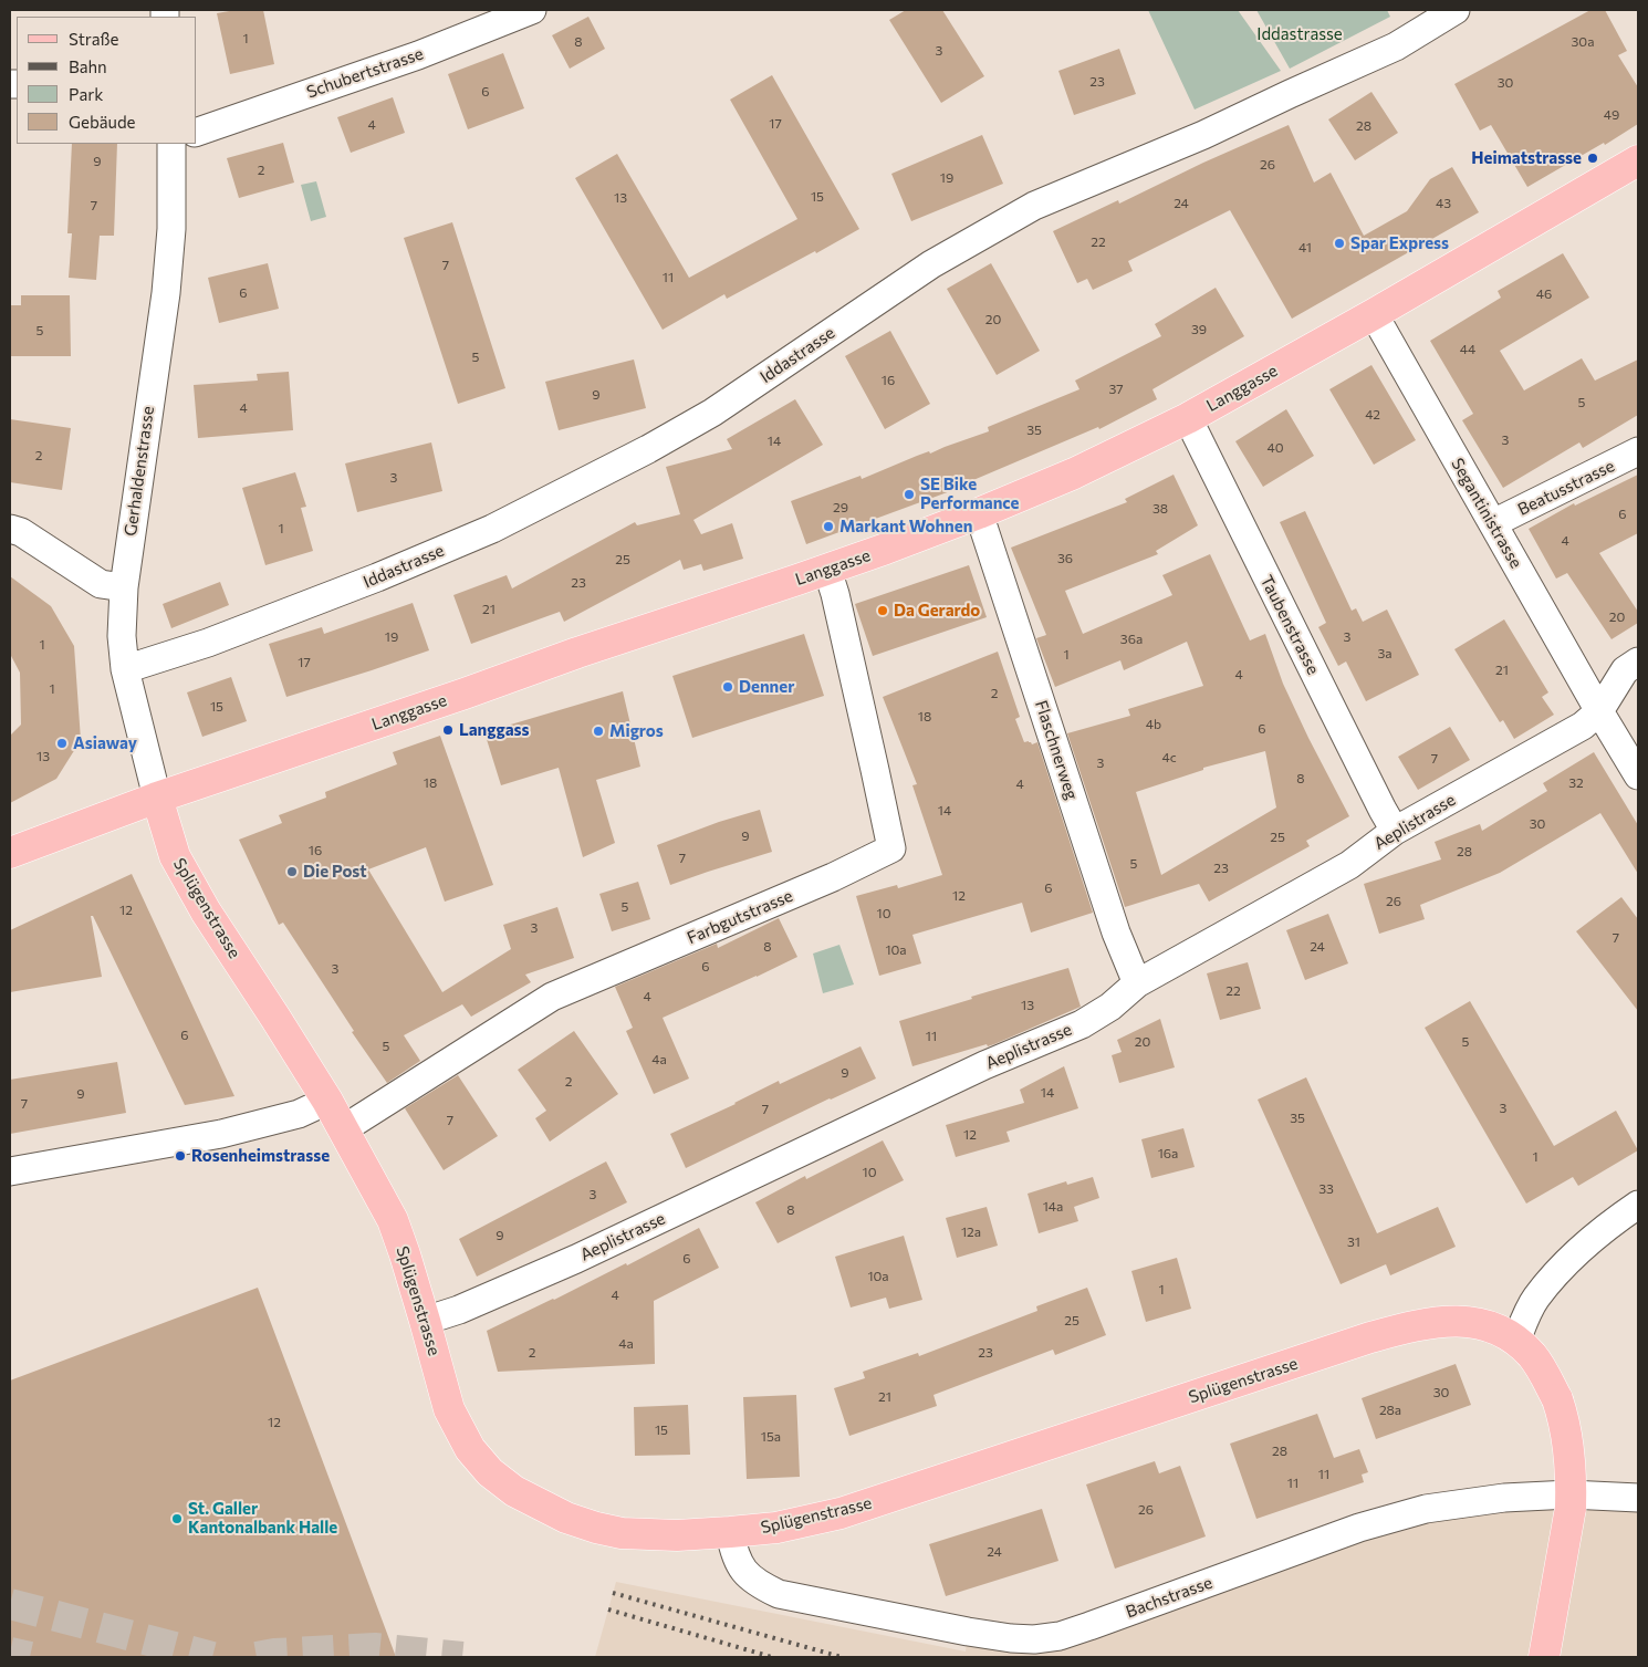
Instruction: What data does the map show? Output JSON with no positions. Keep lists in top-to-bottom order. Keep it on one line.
{"streets":{"main road":["Langgasse","Splügenstrasse"],"street":["Schubertstrasse","Iddastrasse","Gerhaldenstrasse","Beatusstrasse","Segantinistrasse","Taubenstrasse","Flaschnerweg","Aeplistrasse","Farbgutstrasse","Bachstrasse"]},"crossings":[["Iddastrasse","Gerhaldenstrasse"],["Langgasse","Gerhaldenstrasse"],["Langgasse","Segantinistrasse"],["Langgasse","Taubenstrasse"],["Langgasse","Flaschnerweg"],["Langgasse","Splügenstrasse"],["Langgasse","Farbgutstrasse"],["Gerhaldenstrasse","Splügenstrasse"],["Beatusstrasse","Segantinistrasse"],["Segantinistrasse","Aeplistrasse"],["Taubenstrasse","Aeplistrasse"],["Flaschnerweg","Aeplistrasse"],["Aeplistrasse","Splügenstrasse"],["Splügenstrasse","Farbgutstrasse"],["Splügenstrasse","Bachstrasse"]],"parks":["Iddastrasse"],"places":["Heimatstrasse","Spar Express","SE Bike Performance","Markant Wohnen","Da Gerardo","Denner","Langgass","Migros","Asiaway","Die Post","Rosenheimstrasse","St. Galler Kantonalbank Halle"],"house_numbers":["1","8","30a","3","23","30","6","49","17","4","28","9","26","2","19","15","13","24","43","7","22","41","7","11","6","46","20","39","5","44","5","16","37","9","5","4","42","35","3","14","40","2","3","29","38","6","1","4","36","25","23","21","20","19","3","36a","1","3a","1","17","21","4","1","2","15","18","4b","6","13","4c","7","3","8","18","32","4","14","30","9","25","16","28","7","5","23","6","12","26","5","12","10","3","7","8","24","10a","6","3","22","4","13","6","11","20","5","5","4a","9","2","14","9","7","3","7","35","7","12","16a","1","10","33","3","14a","8","12a","9","31","6","10a","1","4","25","4a","2","23","30","21","28a","12","15","15a","28","11","11","26","24"],"legend":["Straße","Bahn","Park","Gebäude"]}
